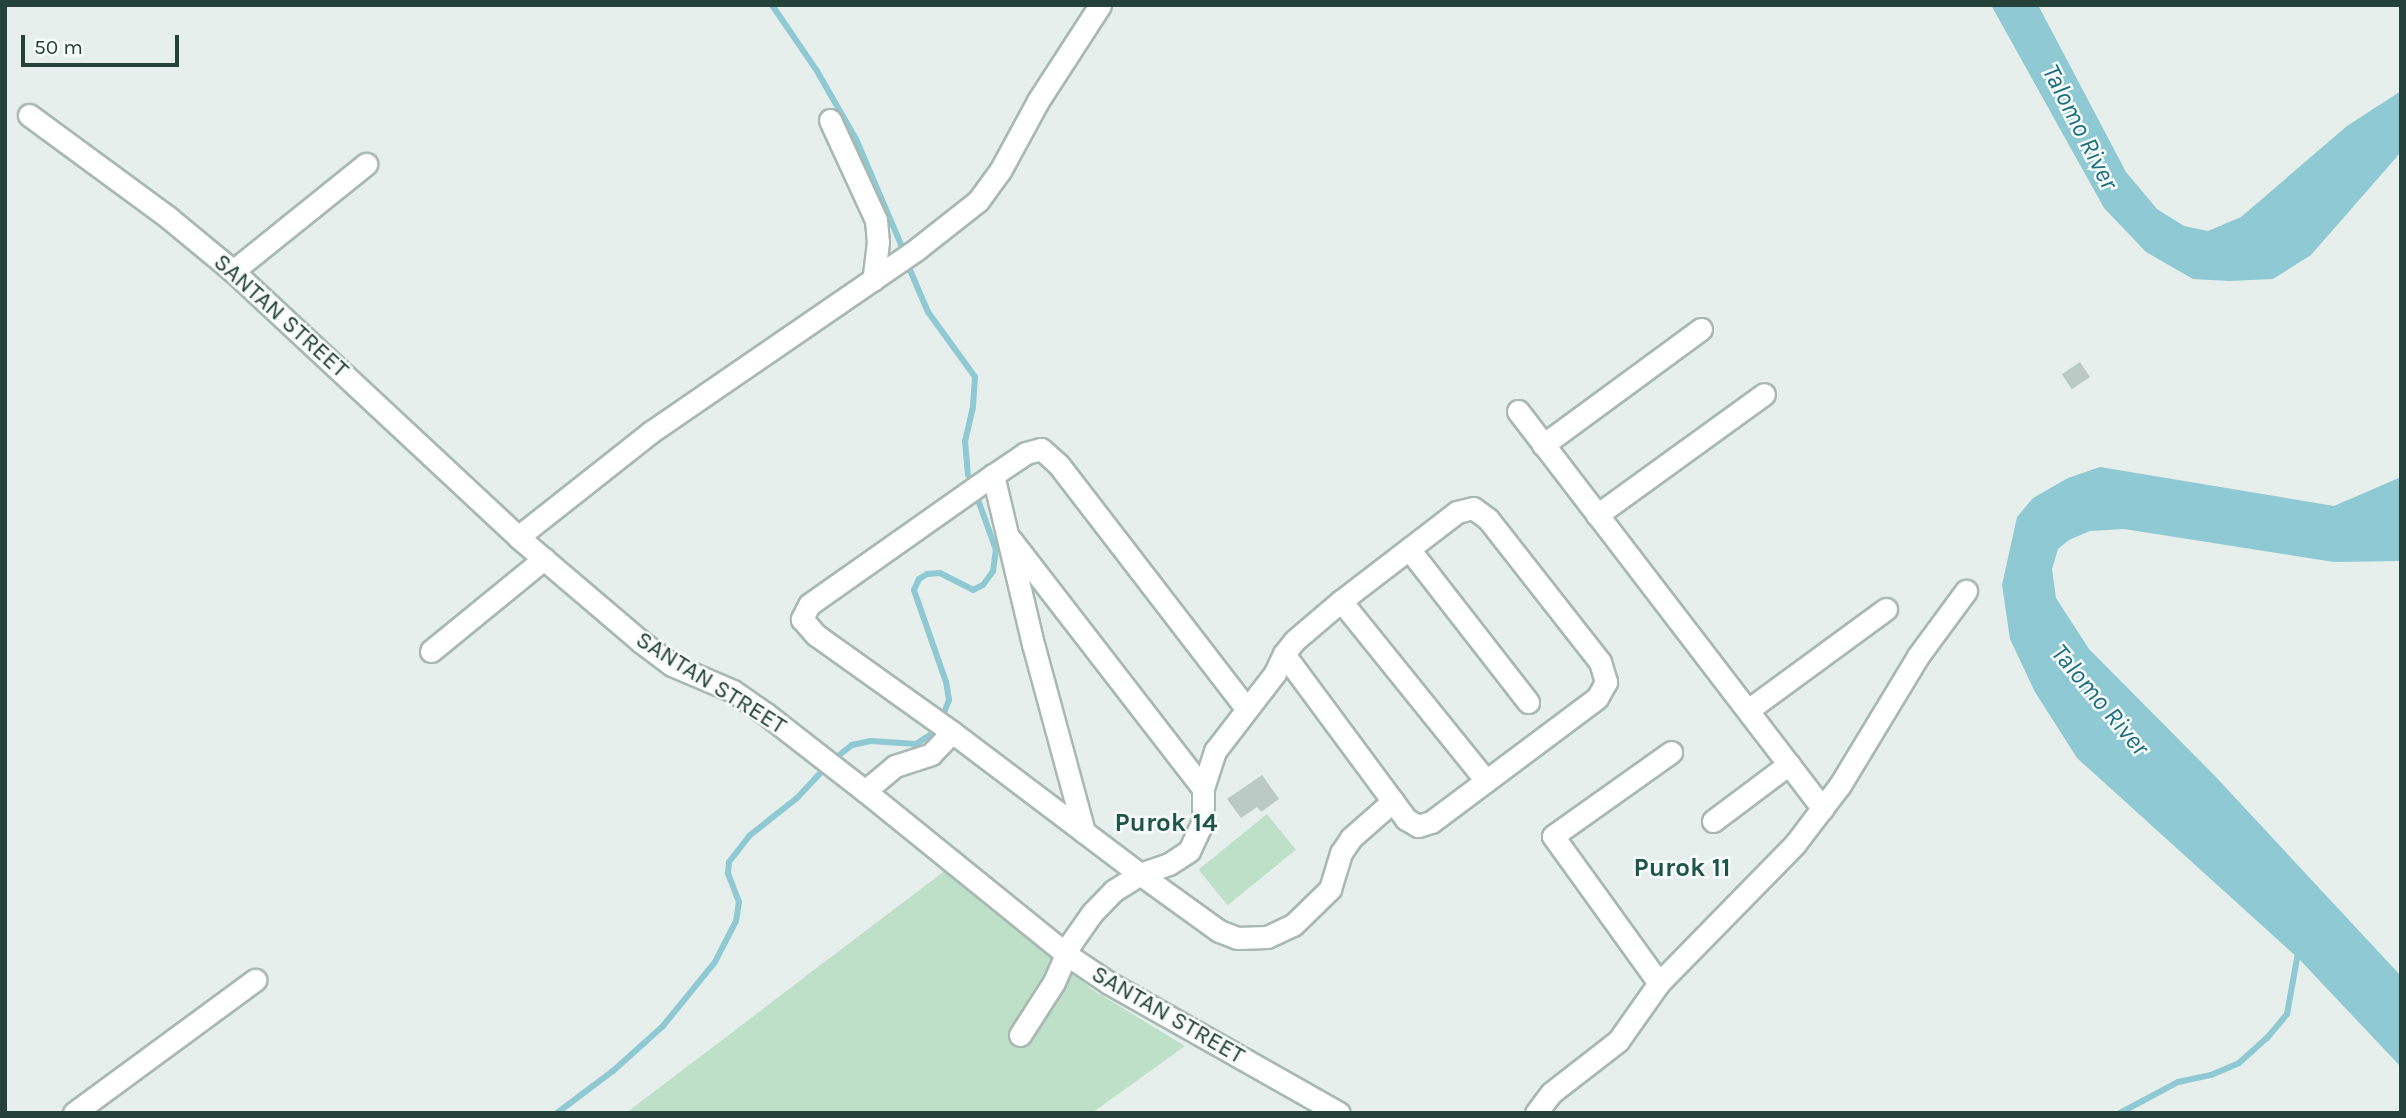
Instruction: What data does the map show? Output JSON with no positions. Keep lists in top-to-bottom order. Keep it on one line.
{"streets":{"street":["SANTAN STREET"]},"districts":["Purok 14","Purok 11"],"water":["Talomo River"],"scale_bar":"50 m"}
